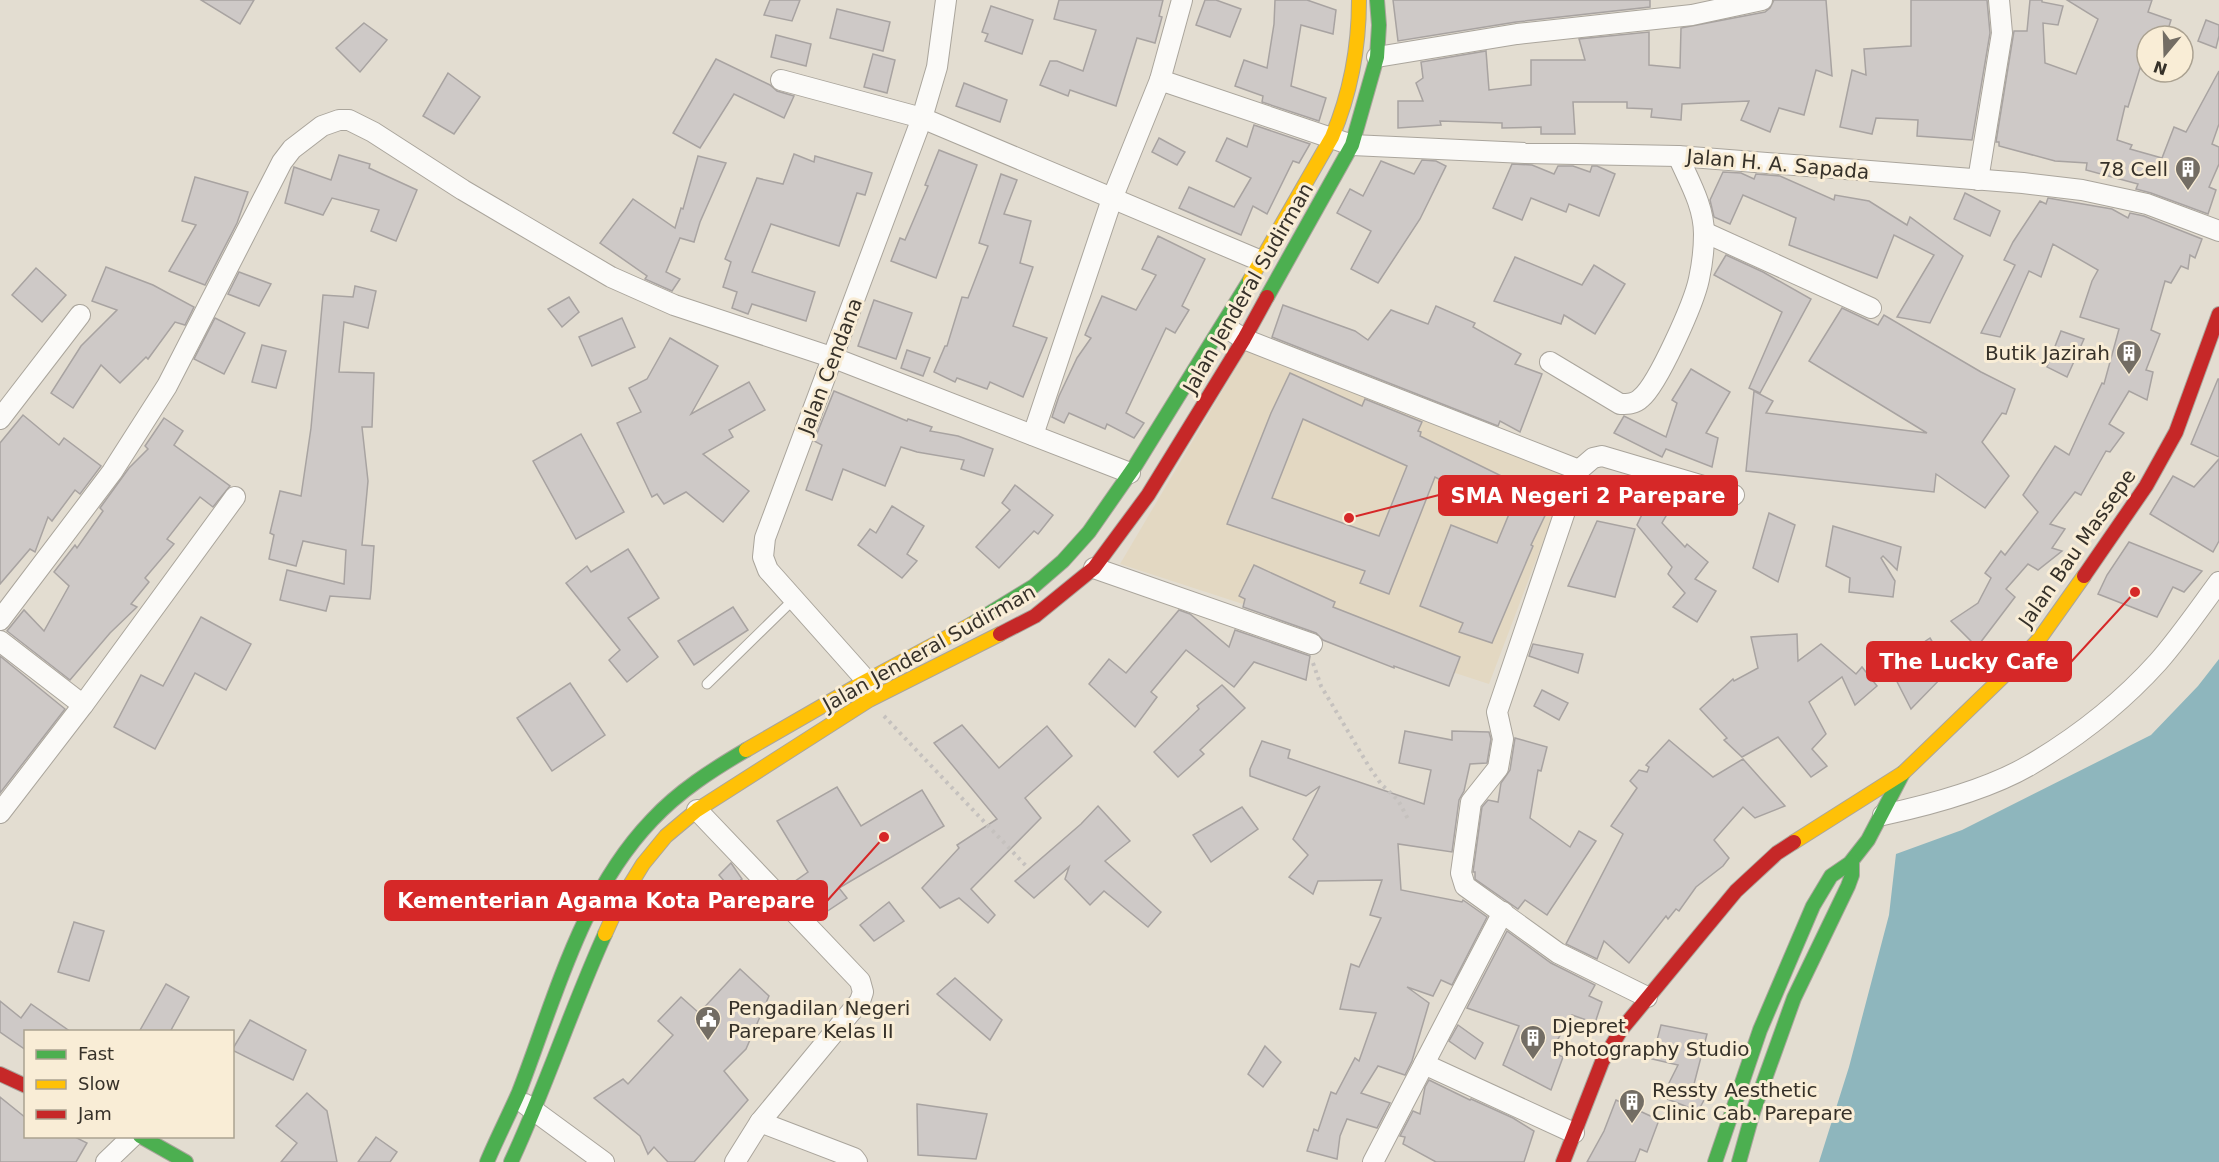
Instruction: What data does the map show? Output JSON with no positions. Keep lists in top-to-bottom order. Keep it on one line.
{"streets":{"main road":["Jalan Jenderal Sudirman","Jalan Bau Massepe"],"street":["Jalan H. A. Sapada","Jalan Cendana"]},"crossings":[["Jalan H. A. Sapada","Jalan Jenderal Sudirman"],["Jalan Jenderal Sudirman","Jalan Cendana"]],"places":{"building":["78 Cell","Butik Jazirah","Djepret Photography Studio","Ressty Aesthetic Clinic Cab. Parepare"],"other":["SMA Negeri 2 Parepare","The Lucky Cafe","Kementerian Agama Kota Parepare"],"public building":["Pengadilan Negeri Parepare Kelas II"]},"legend":["Fast","Slow","Jam"],"north":"bottom"}
